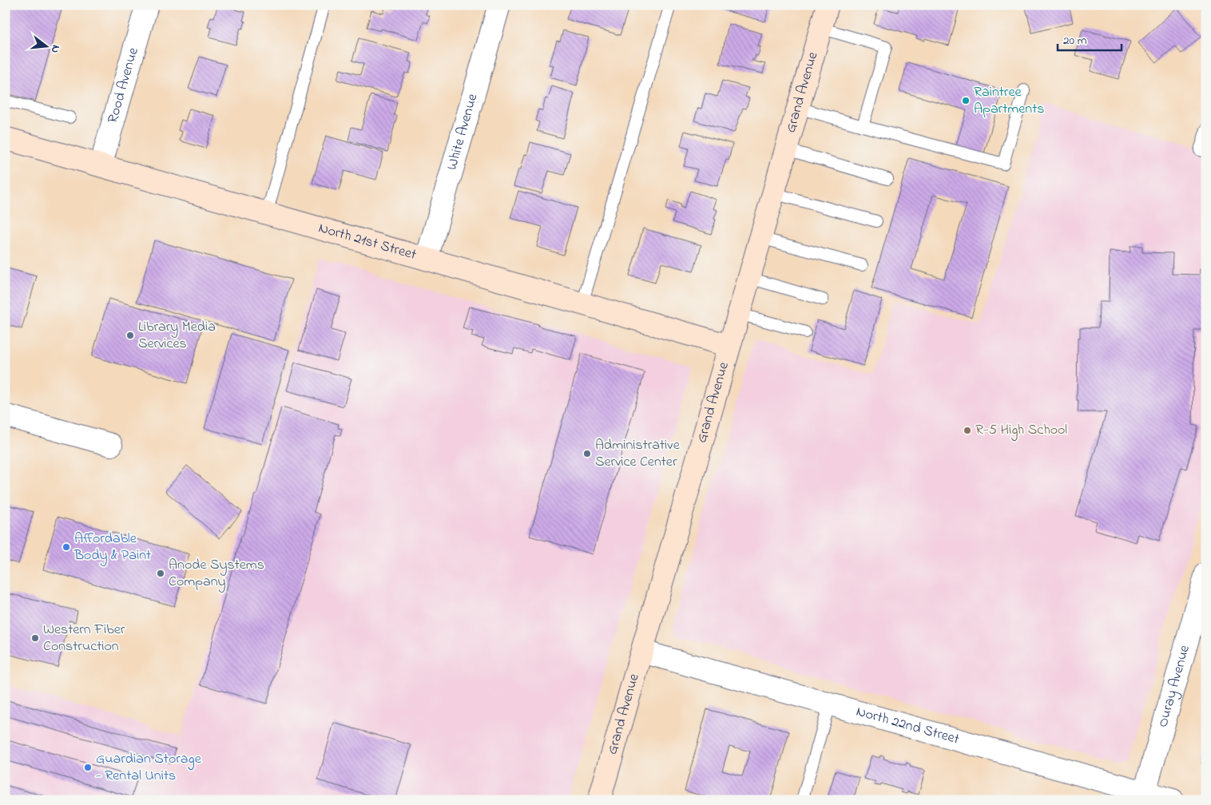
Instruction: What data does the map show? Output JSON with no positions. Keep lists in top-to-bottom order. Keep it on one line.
{"streets":{"street":["Rood Avenue","Grand Avenue","White Avenue","North 21st Street","Ouray Avenue","North 22nd Street"]},"crossings":[["Rood Avenue","North 21st Street"],["Grand Avenue","North 21st Street"],["Grand Avenue","North 22nd Street"],["White Avenue","North 21st Street"],["Ouray Avenue","North 22nd Street"]],"places":["Raintree Apartments","Library Media Services","R-5 High School","Administrative Service Center","Affordable Body & Paint","Anode Systems Company","Western Fiber Construction","Guardian Storage - Rental Units"],"scale_bar":"20 m","north":"right"}
